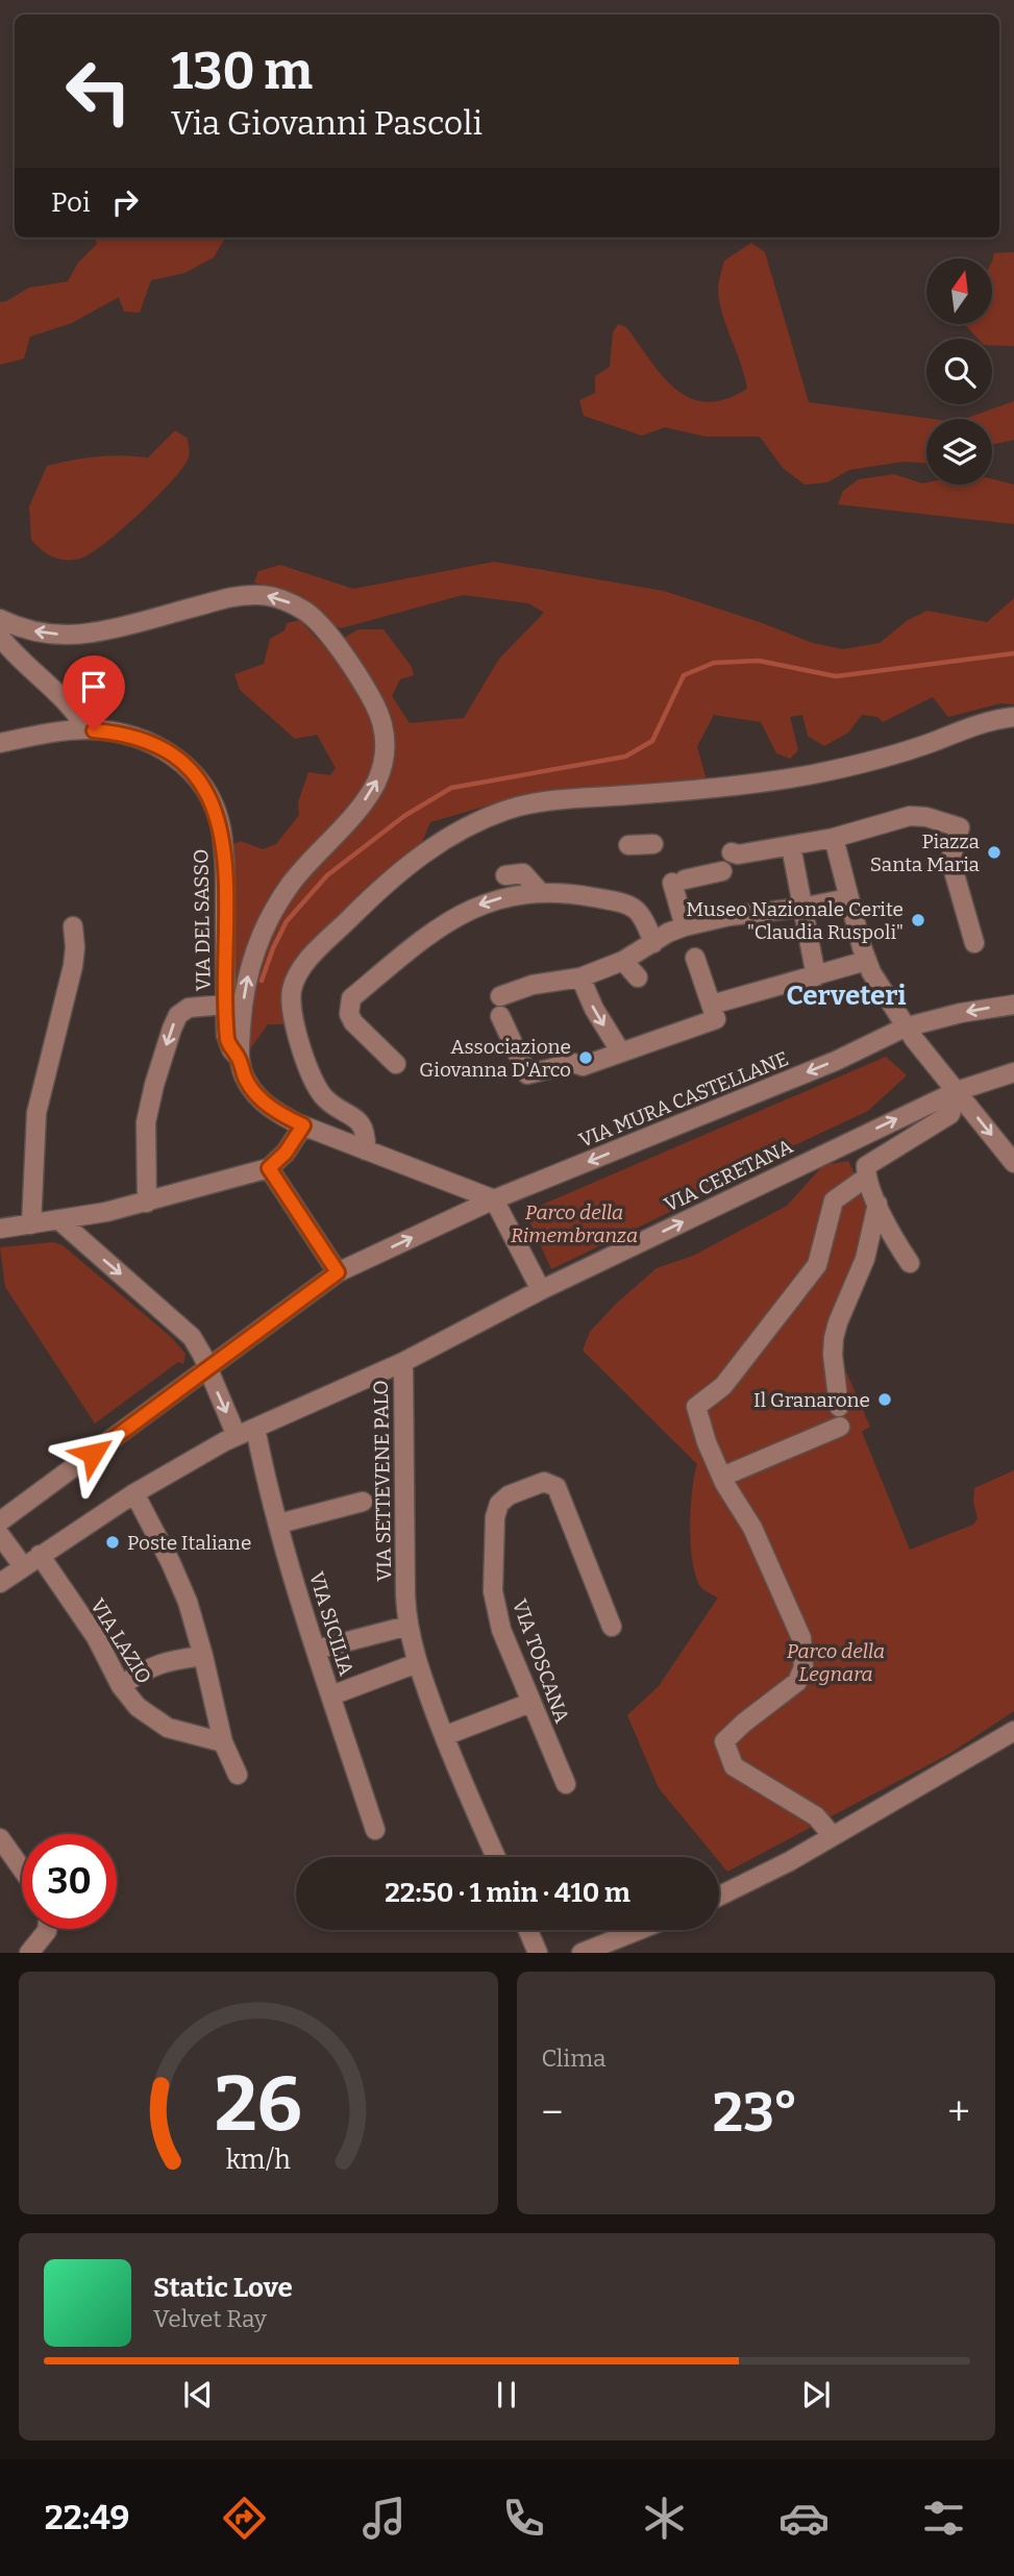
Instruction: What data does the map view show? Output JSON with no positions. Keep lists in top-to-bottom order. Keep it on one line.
{"streets":{"street":["VIA DEL SASSO","VIA MURA CASTELLANE","VIA CERETANA","VIA SETTEVENE PALO","VIA SICILIA","VIA LAZIO","VIA TOSCANA"]},"crossings":[["VIA DEL SASSO","VIA MURA CASTELLANE"],["VIA CERETANA","VIA SETTEVENE PALO"],["VIA SETTEVENE PALO","VIA SICILIA"],["VIA SETTEVENE PALO","VIA LAZIO"]],"one_way":["VIA CERETANA"],"districts":["Cerveteri"],"parks":["Parco della Rimembranza","Parco della Legnara"],"places":["Piazza Santa Maria","Museo Nazionale Cerite \"Claudia Ruspoli\"","Associazione Giovanna D'Arco","Il Granarone","Poste Italiane"],"north":"top","page":{"turn":["130 m","Via Giovanni Pascoli"],"then":"Poi","limit":"30","trip":"22:50 · 1 min · 410 m","tile":"Clima","heat":["−","23°","+"],"song":["Static Love","Velvet Ray"],"tabs":"22:49","gauge":["26","km/h"]}}
